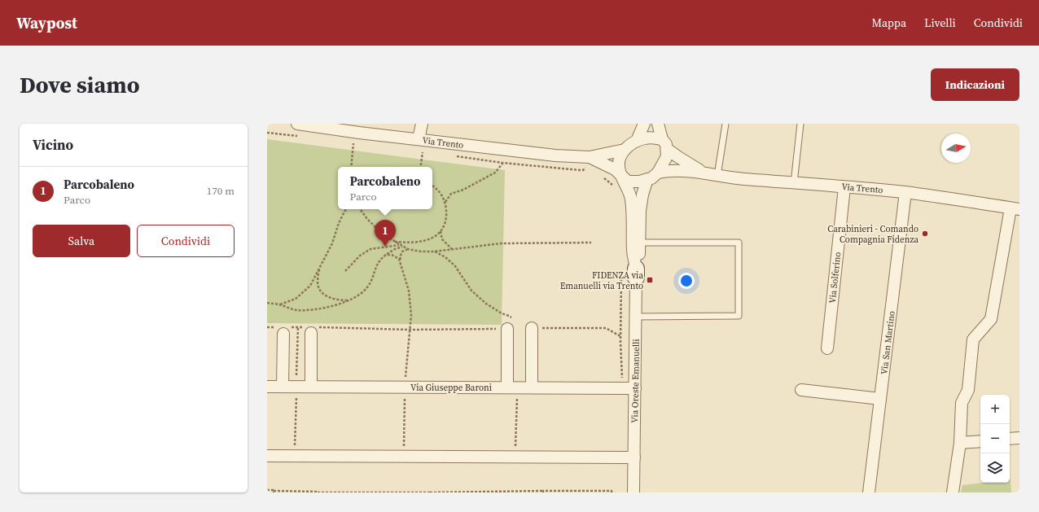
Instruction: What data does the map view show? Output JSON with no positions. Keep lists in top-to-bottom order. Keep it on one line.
{"streets":{"street":["Via Trento","Via Solferino","Via San Martino","Via Oreste Emanuelli","Via Giuseppe Baroni"]},"crossings":[["Via Trento","Via Solferino"],["Via Trento","Via San Martino"],["Via Oreste Emanuelli","Via Giuseppe Baroni"]],"places":{"other":["Carabinieri - Comando Compagnia Fidenza"],"transit":["FIDENZA via Emanuelli via Trento"]},"north":"right","page":{"header":"Waypost","nav":["Mappa","Livelli","Condividi"],"buttons":["Indicazioni",["Salva","Condividi"]],"title":"Dove siamo","heading":"Vicino","list":[{"mark":"1","name":"Parcobaleno","note":"Parco","value":"170 m"}],"popup":["Parcobaleno","Parco"],"pins":"1","map_buttons":["+","−"]}}
